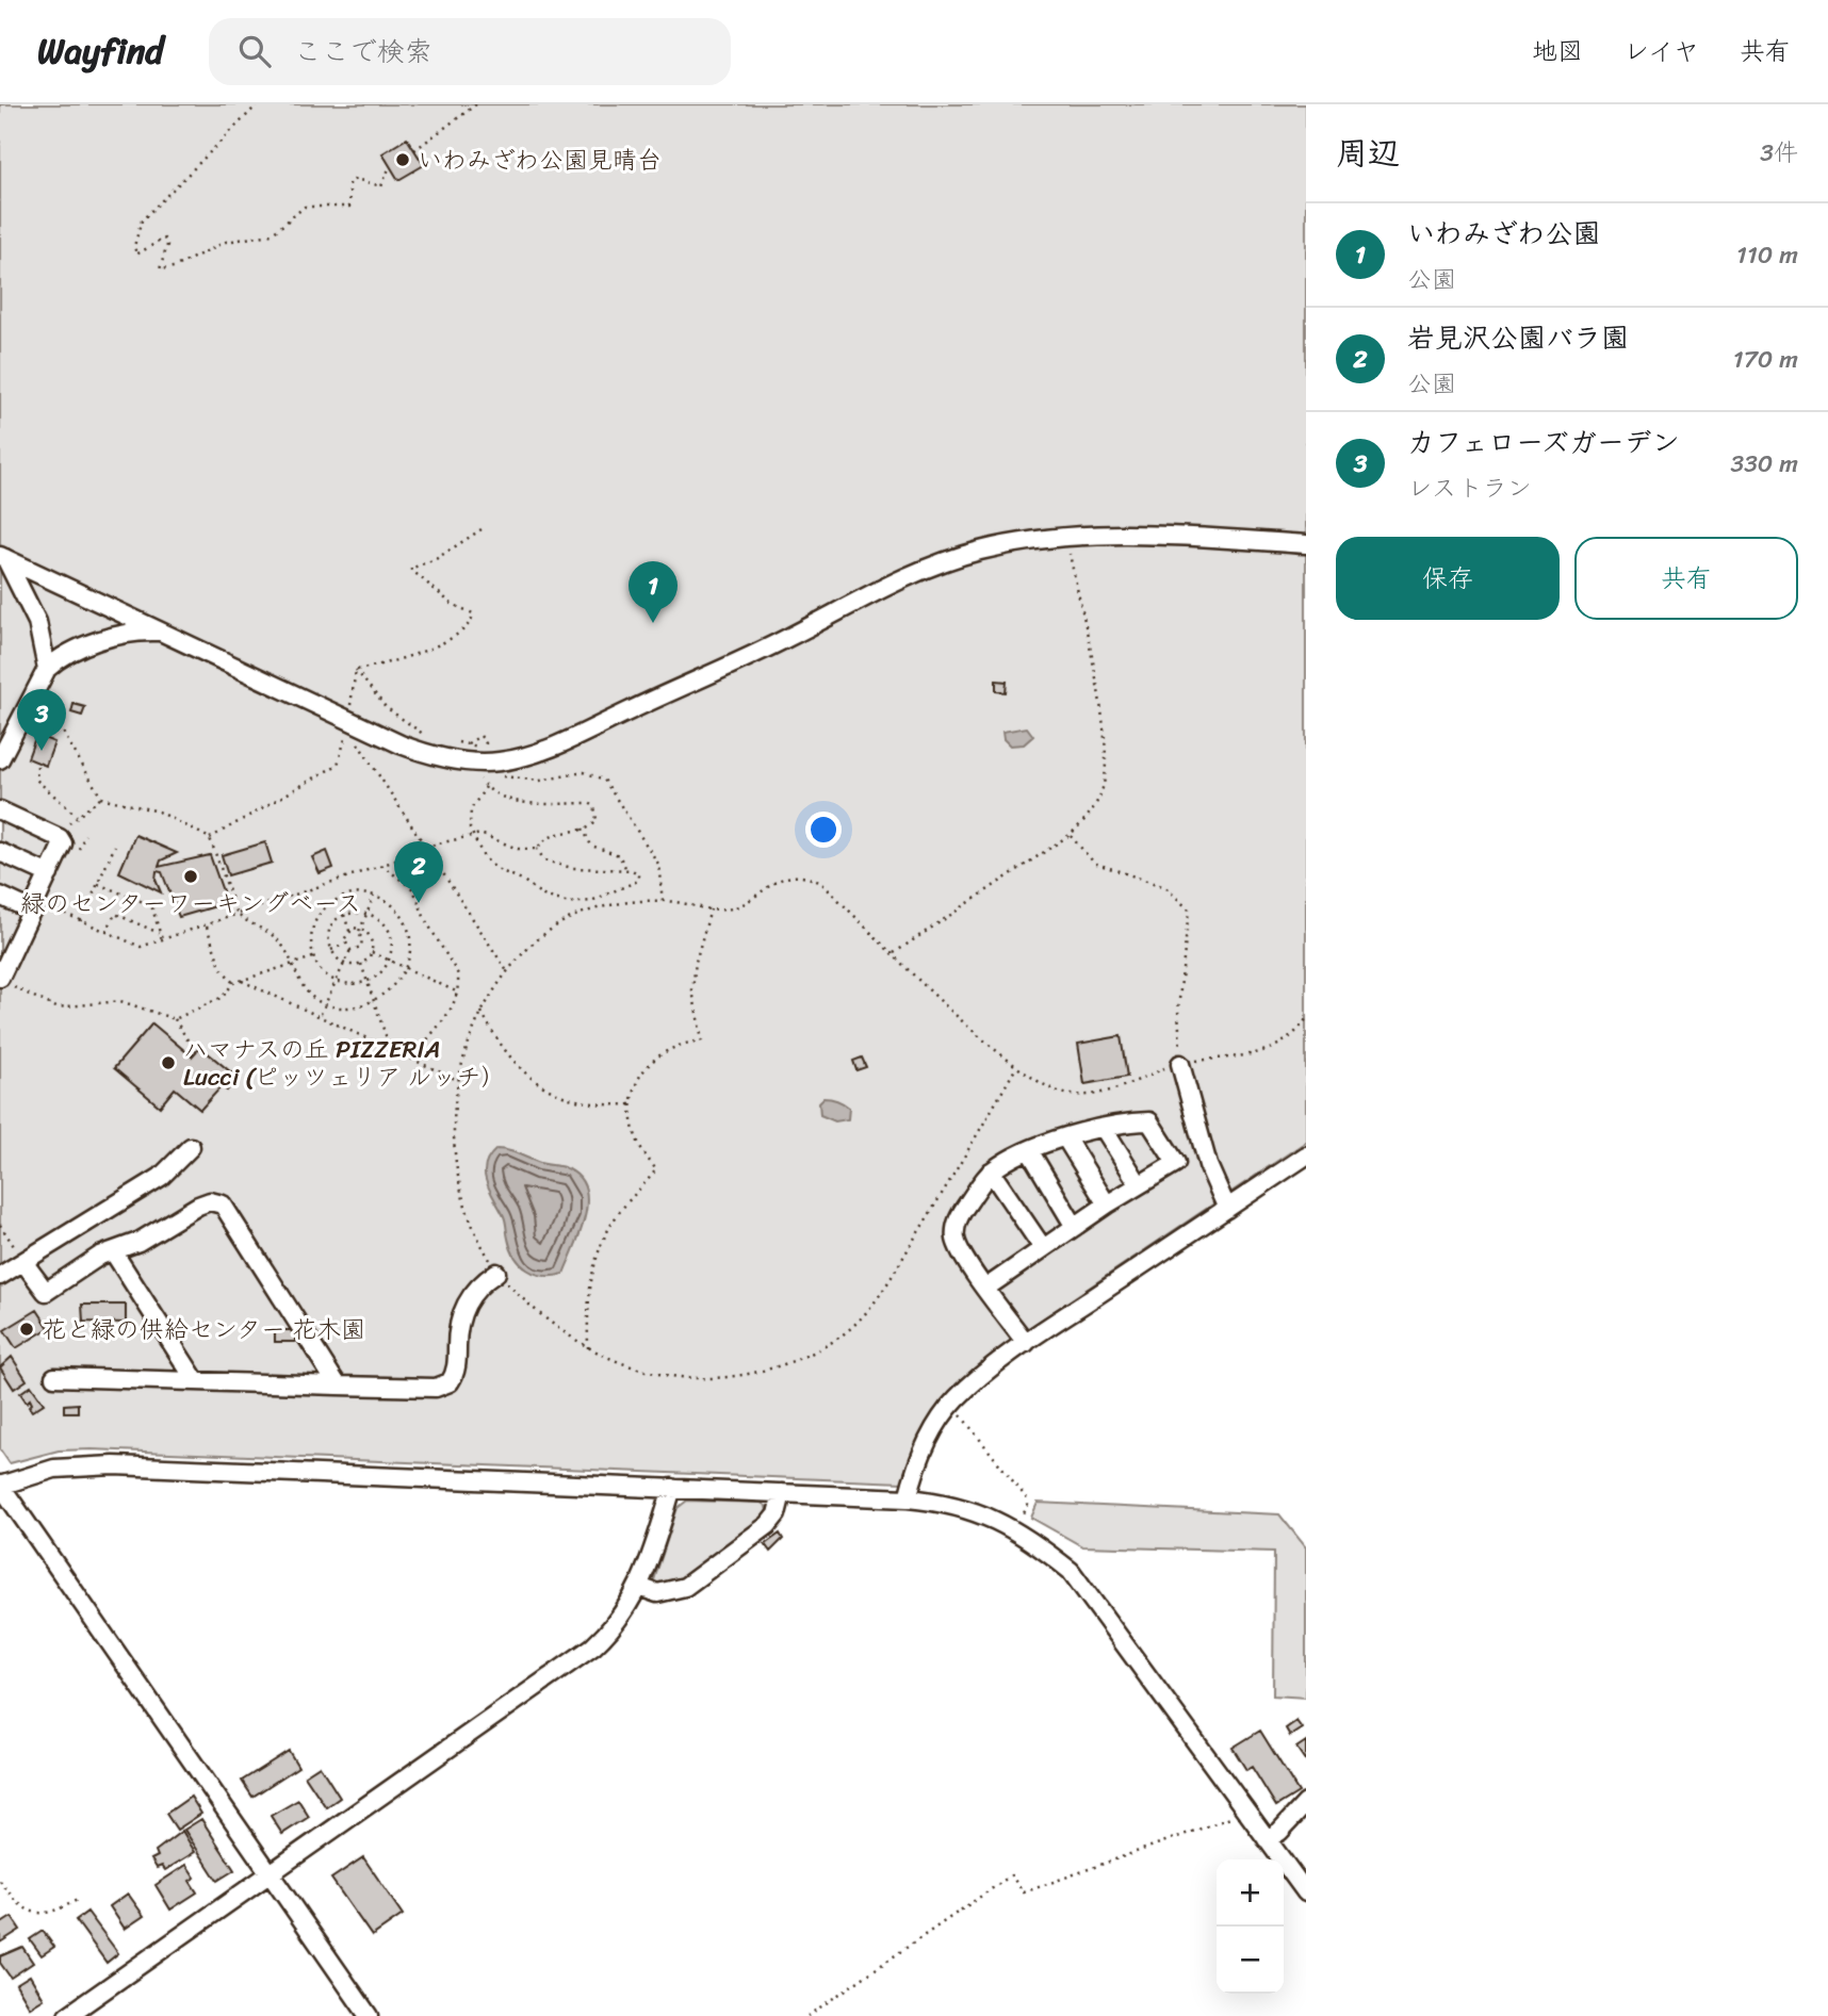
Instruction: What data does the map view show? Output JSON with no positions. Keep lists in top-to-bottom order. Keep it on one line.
{"places":["いわみざわ公園見晴台","緑のセンターワーキングベース","ハマナスの丘 PIZZERIA Lucci (ピッツェリア ルッチ）","花と緑の供給センター 花木園"],"page":{"header":"Wayfind","search":"ここで検索","nav":["地図","レイヤ","共有"],"heading":["周辺","3件"],"list":[{"mark":"1","name":"いわみざわ公園","note":"公園","value":"110 m"},{"mark":"2","name":"岩見沢公園バラ園","note":"公園","value":"170 m"},{"mark":"3","name":"カフェローズガーデン","note":"レストラン","value":"330 m"}],"buttons":["保存","共有"],"pins":["1","3","2"],"map_buttons":["+","−"]}}
